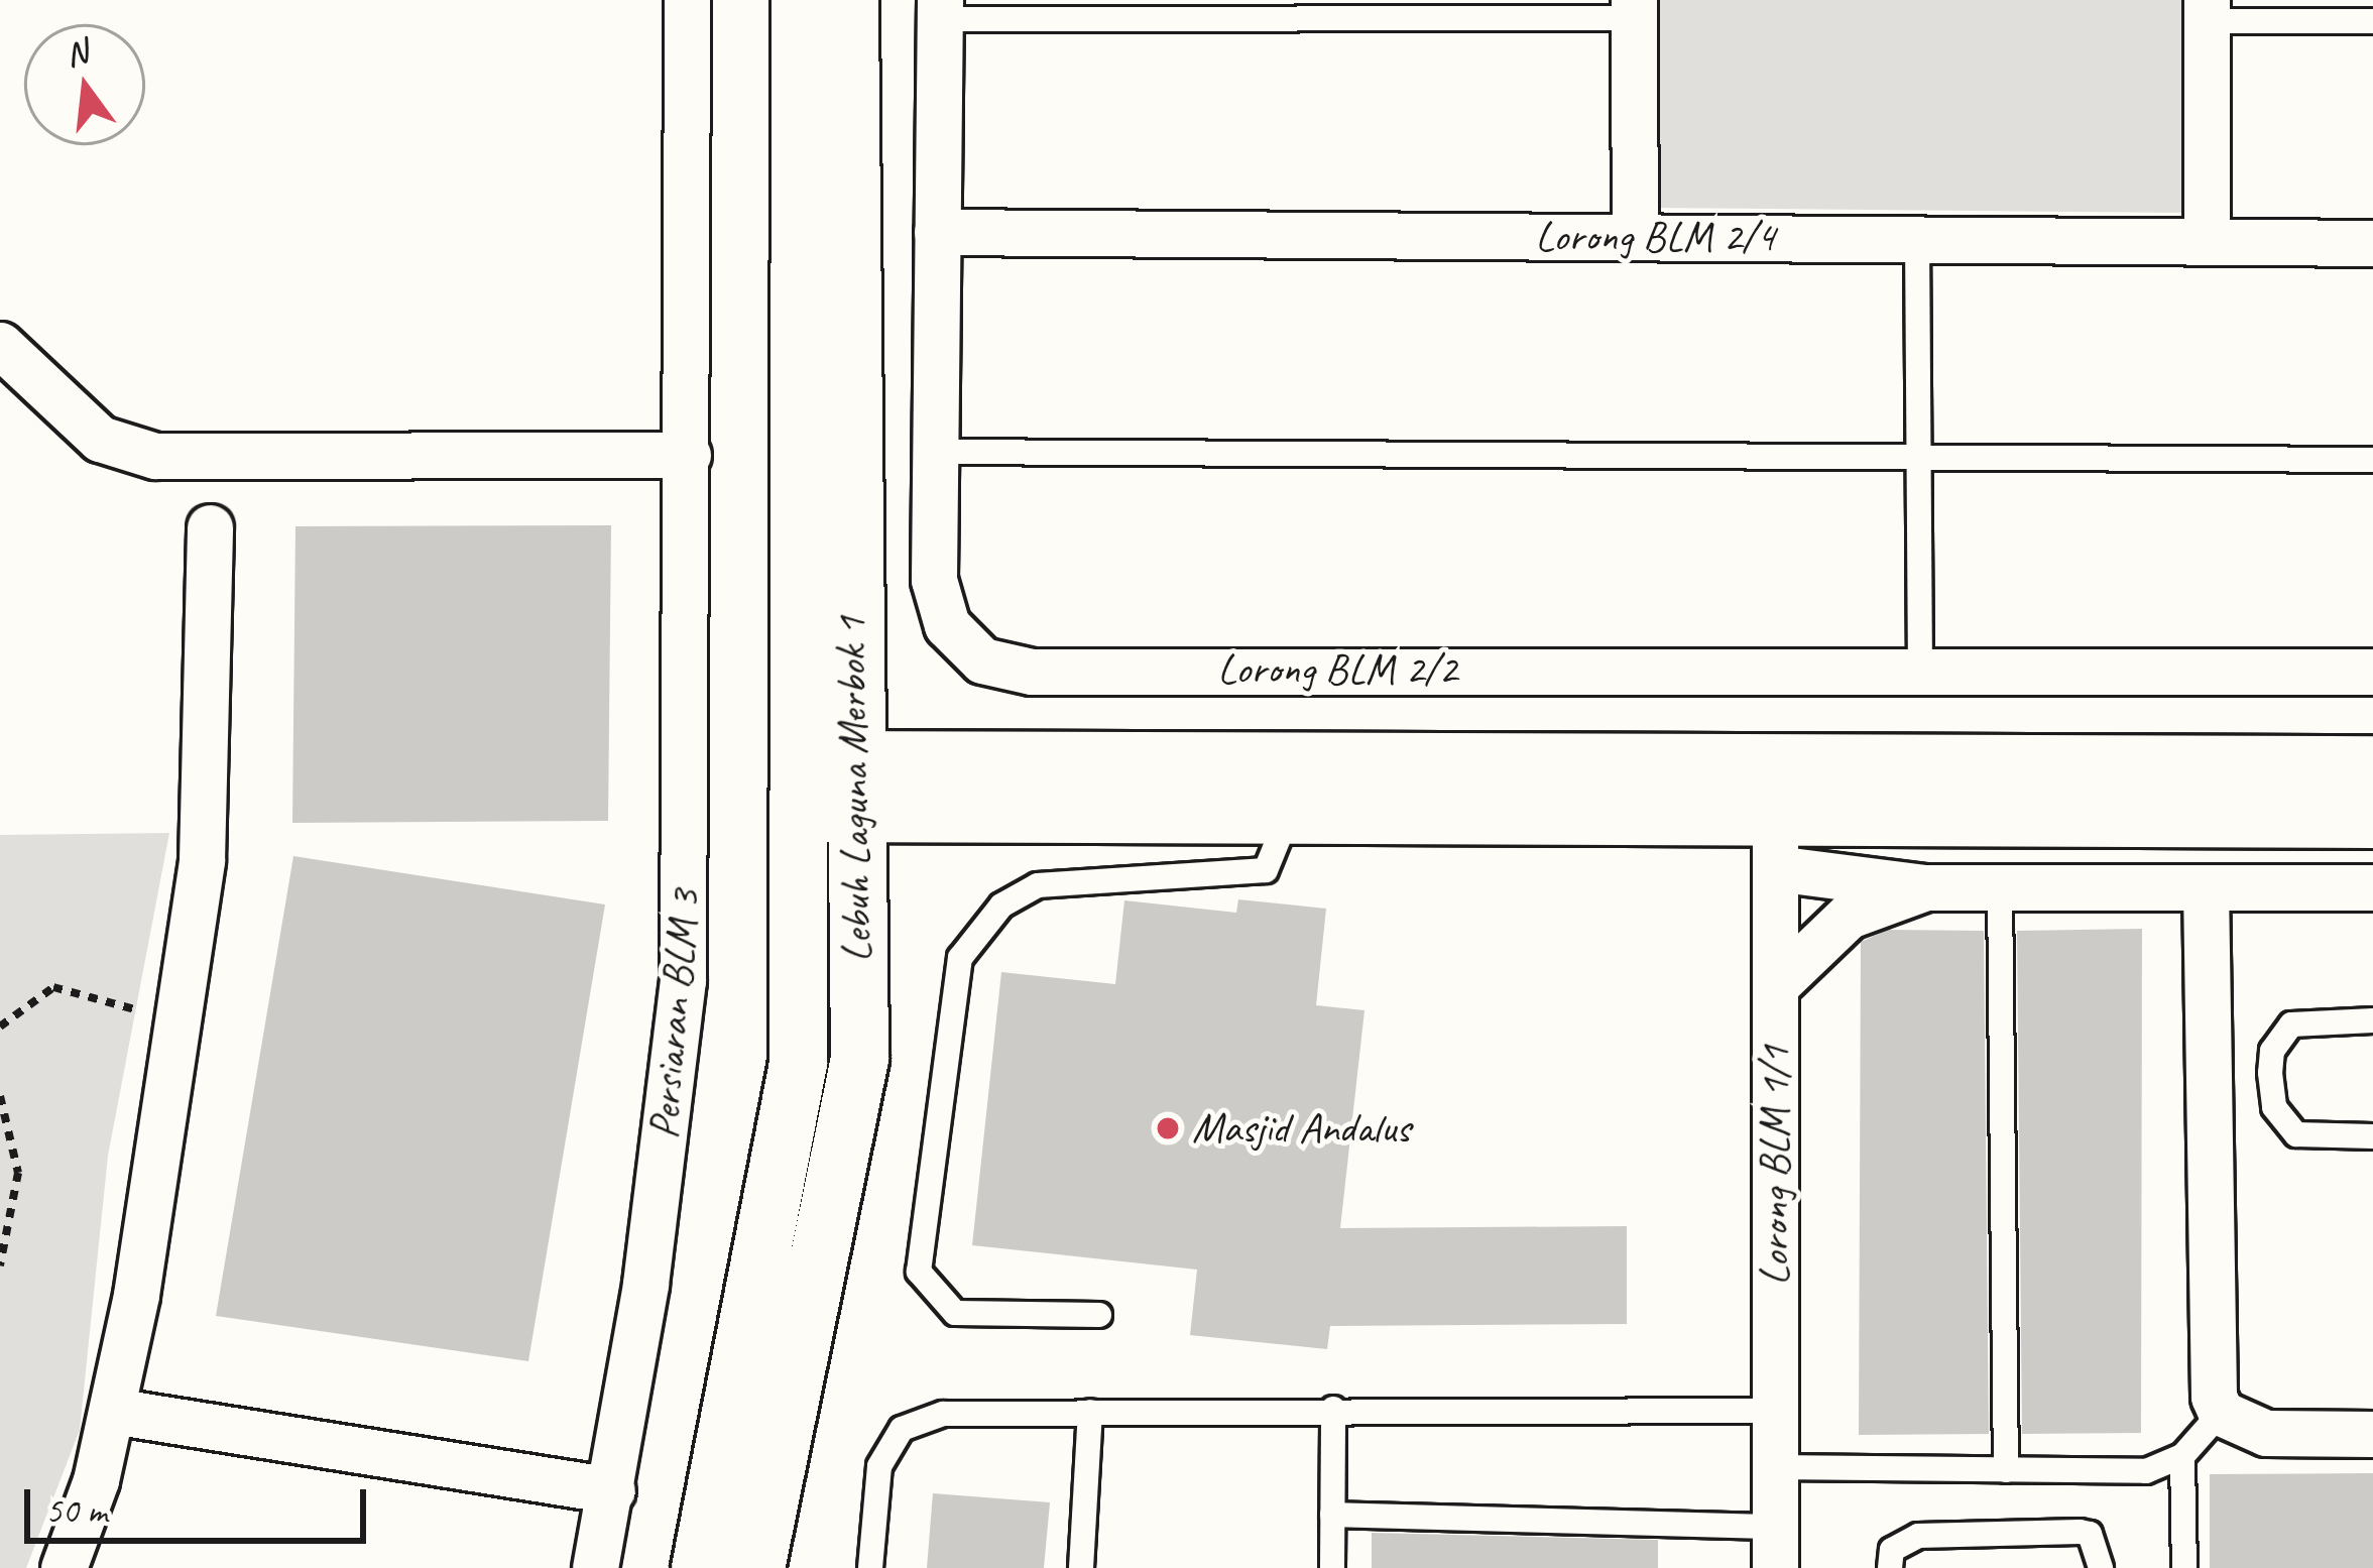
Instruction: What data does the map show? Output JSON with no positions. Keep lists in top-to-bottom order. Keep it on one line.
{"streets":{"street":["Lorong BLM 2/4","Lorong BLM 2/2","Lebuh Laguna Merbok 1","Persiaran BLM 3","Lorong BLM 1/1"]},"crossings":[["Lorong BLM 2/4","Lorong BLM 2/2"]],"places":["Masjid Andalus"],"scale_bar":"50 m","north":"top"}
